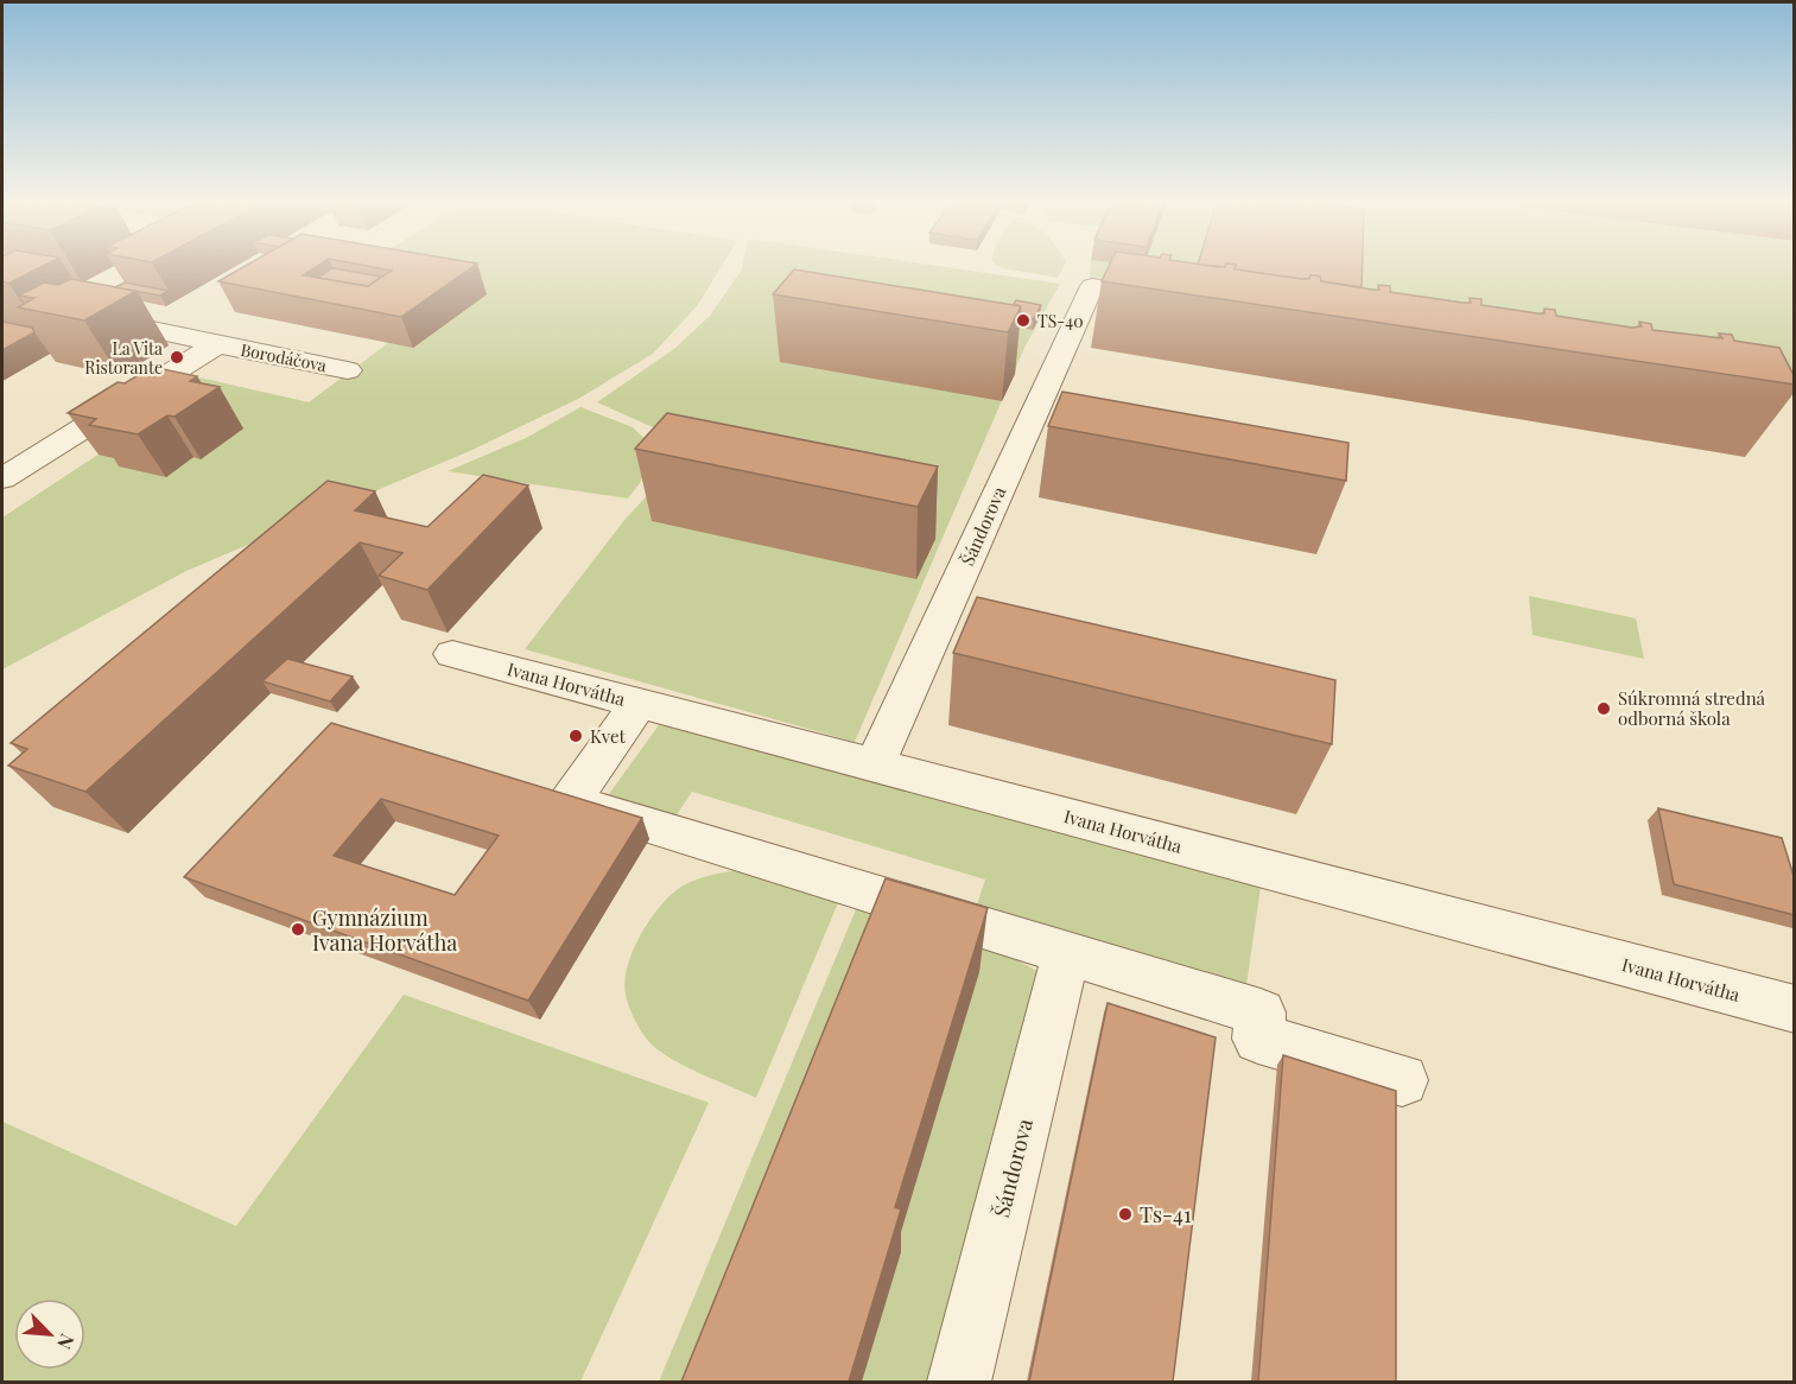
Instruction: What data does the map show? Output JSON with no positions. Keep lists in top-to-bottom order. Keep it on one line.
{"streets":{"street":["Borodáčova","Šándorova","Ivana Horvátha"]},"crossings":[["Šándorova","Ivana Horvátha"]],"places":["TS-40","La Vita Ristorante","Súkromná stredná odborná škola","Kvet","Gymnázium Ivana Horvátha","Ts-41"],"north":"bottom right"}
